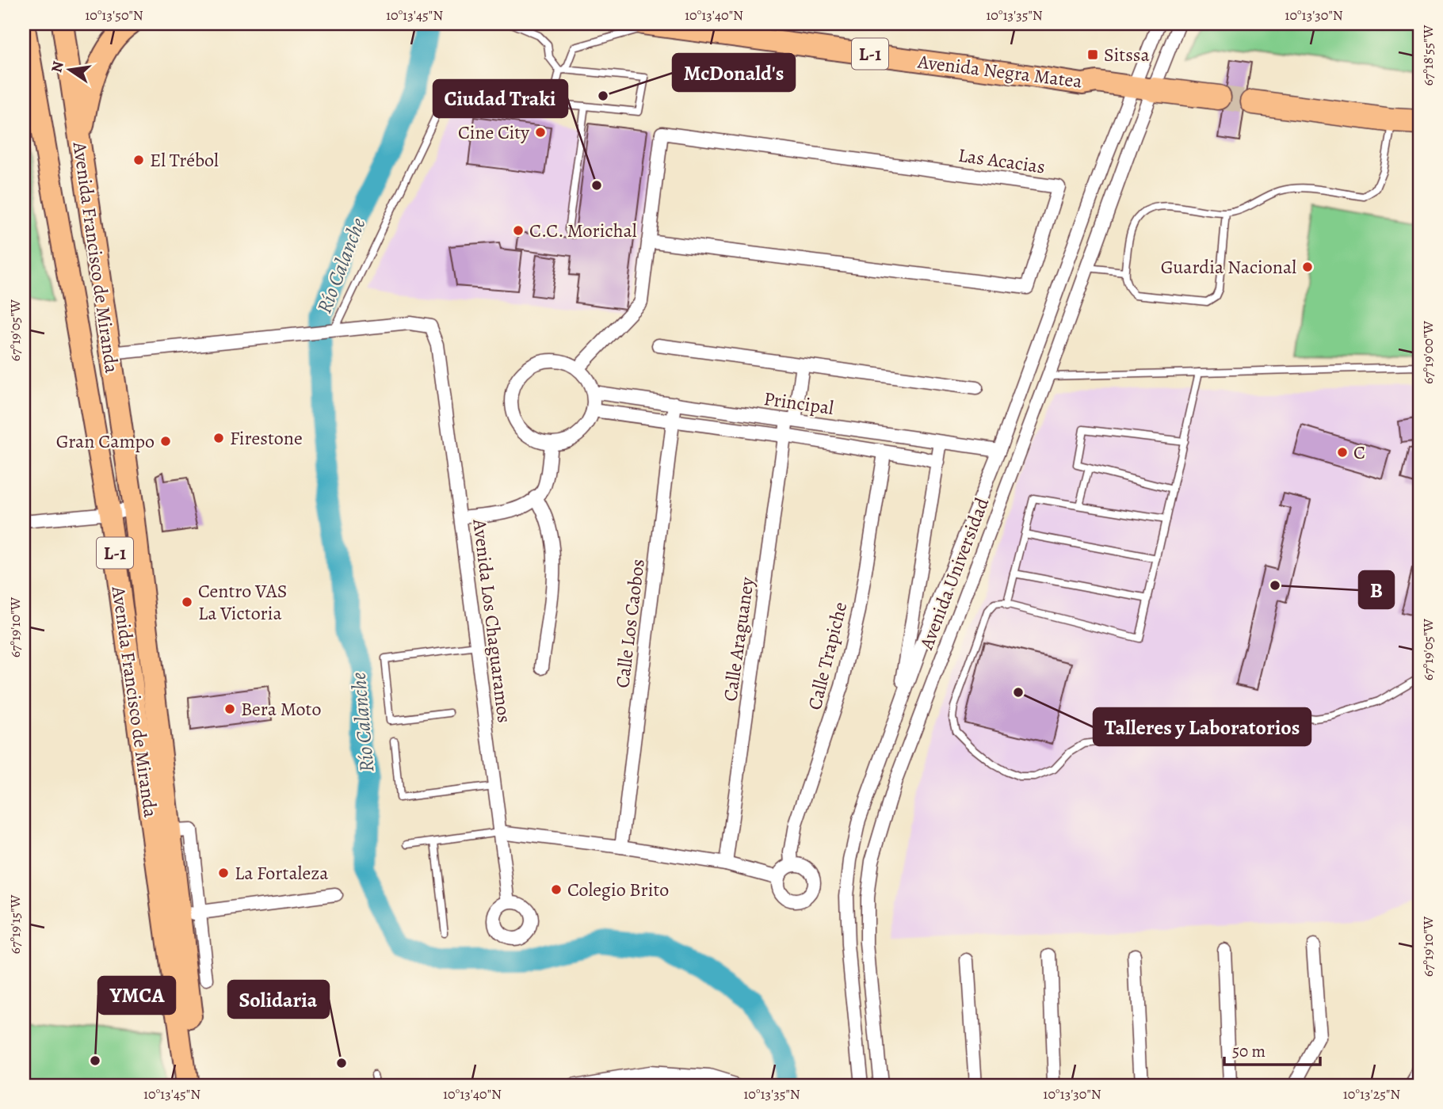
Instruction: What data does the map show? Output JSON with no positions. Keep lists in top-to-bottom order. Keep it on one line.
{"streets":{"main road":["L-1","Avenida Negra Matea","Avenida Francisco de Miranda"],"street":["Las Acacias","Principal","Avenida Universidad","Avenida Los Chaguaramos","Calle Los Caobos","Calle Araguaney","Calle Trapiche"]},"crossings":[["L-1","Avenida Negra Matea"],["L-1","Avenida Universidad"],["Las Acacias","Principal"],["Principal","Avenida Universidad"],["Principal","Calle Los Caobos"],["Principal","Calle Araguaney"],["Principal","Calle Trapiche"]],"water":["Río Calanche"],"places":{"transit":["Sitssa"],"other":["McDonald's","Cine City","El Trébol","Ciudad Traki","C.C. Morichal","Guardia Nacional","Firestone","Gran Campo","C","B","Centro VAS La Victoria","Talleres y Laboratorios","Bera Moto","La Fortaleza","Colegio Brito","YMCA","Solidaria"]},"scale_bar":"50 m","north":"left","coordinates":["10°13'50\"N","10°13'45\"N","10°13'40\"N","10°13'35\"N","10°13'30\"N","67°18'55\"W","67°19'05\"W","67°19'00\"W","67°19'10\"W","67°19'15\"W","10°13'25\"N"]}
